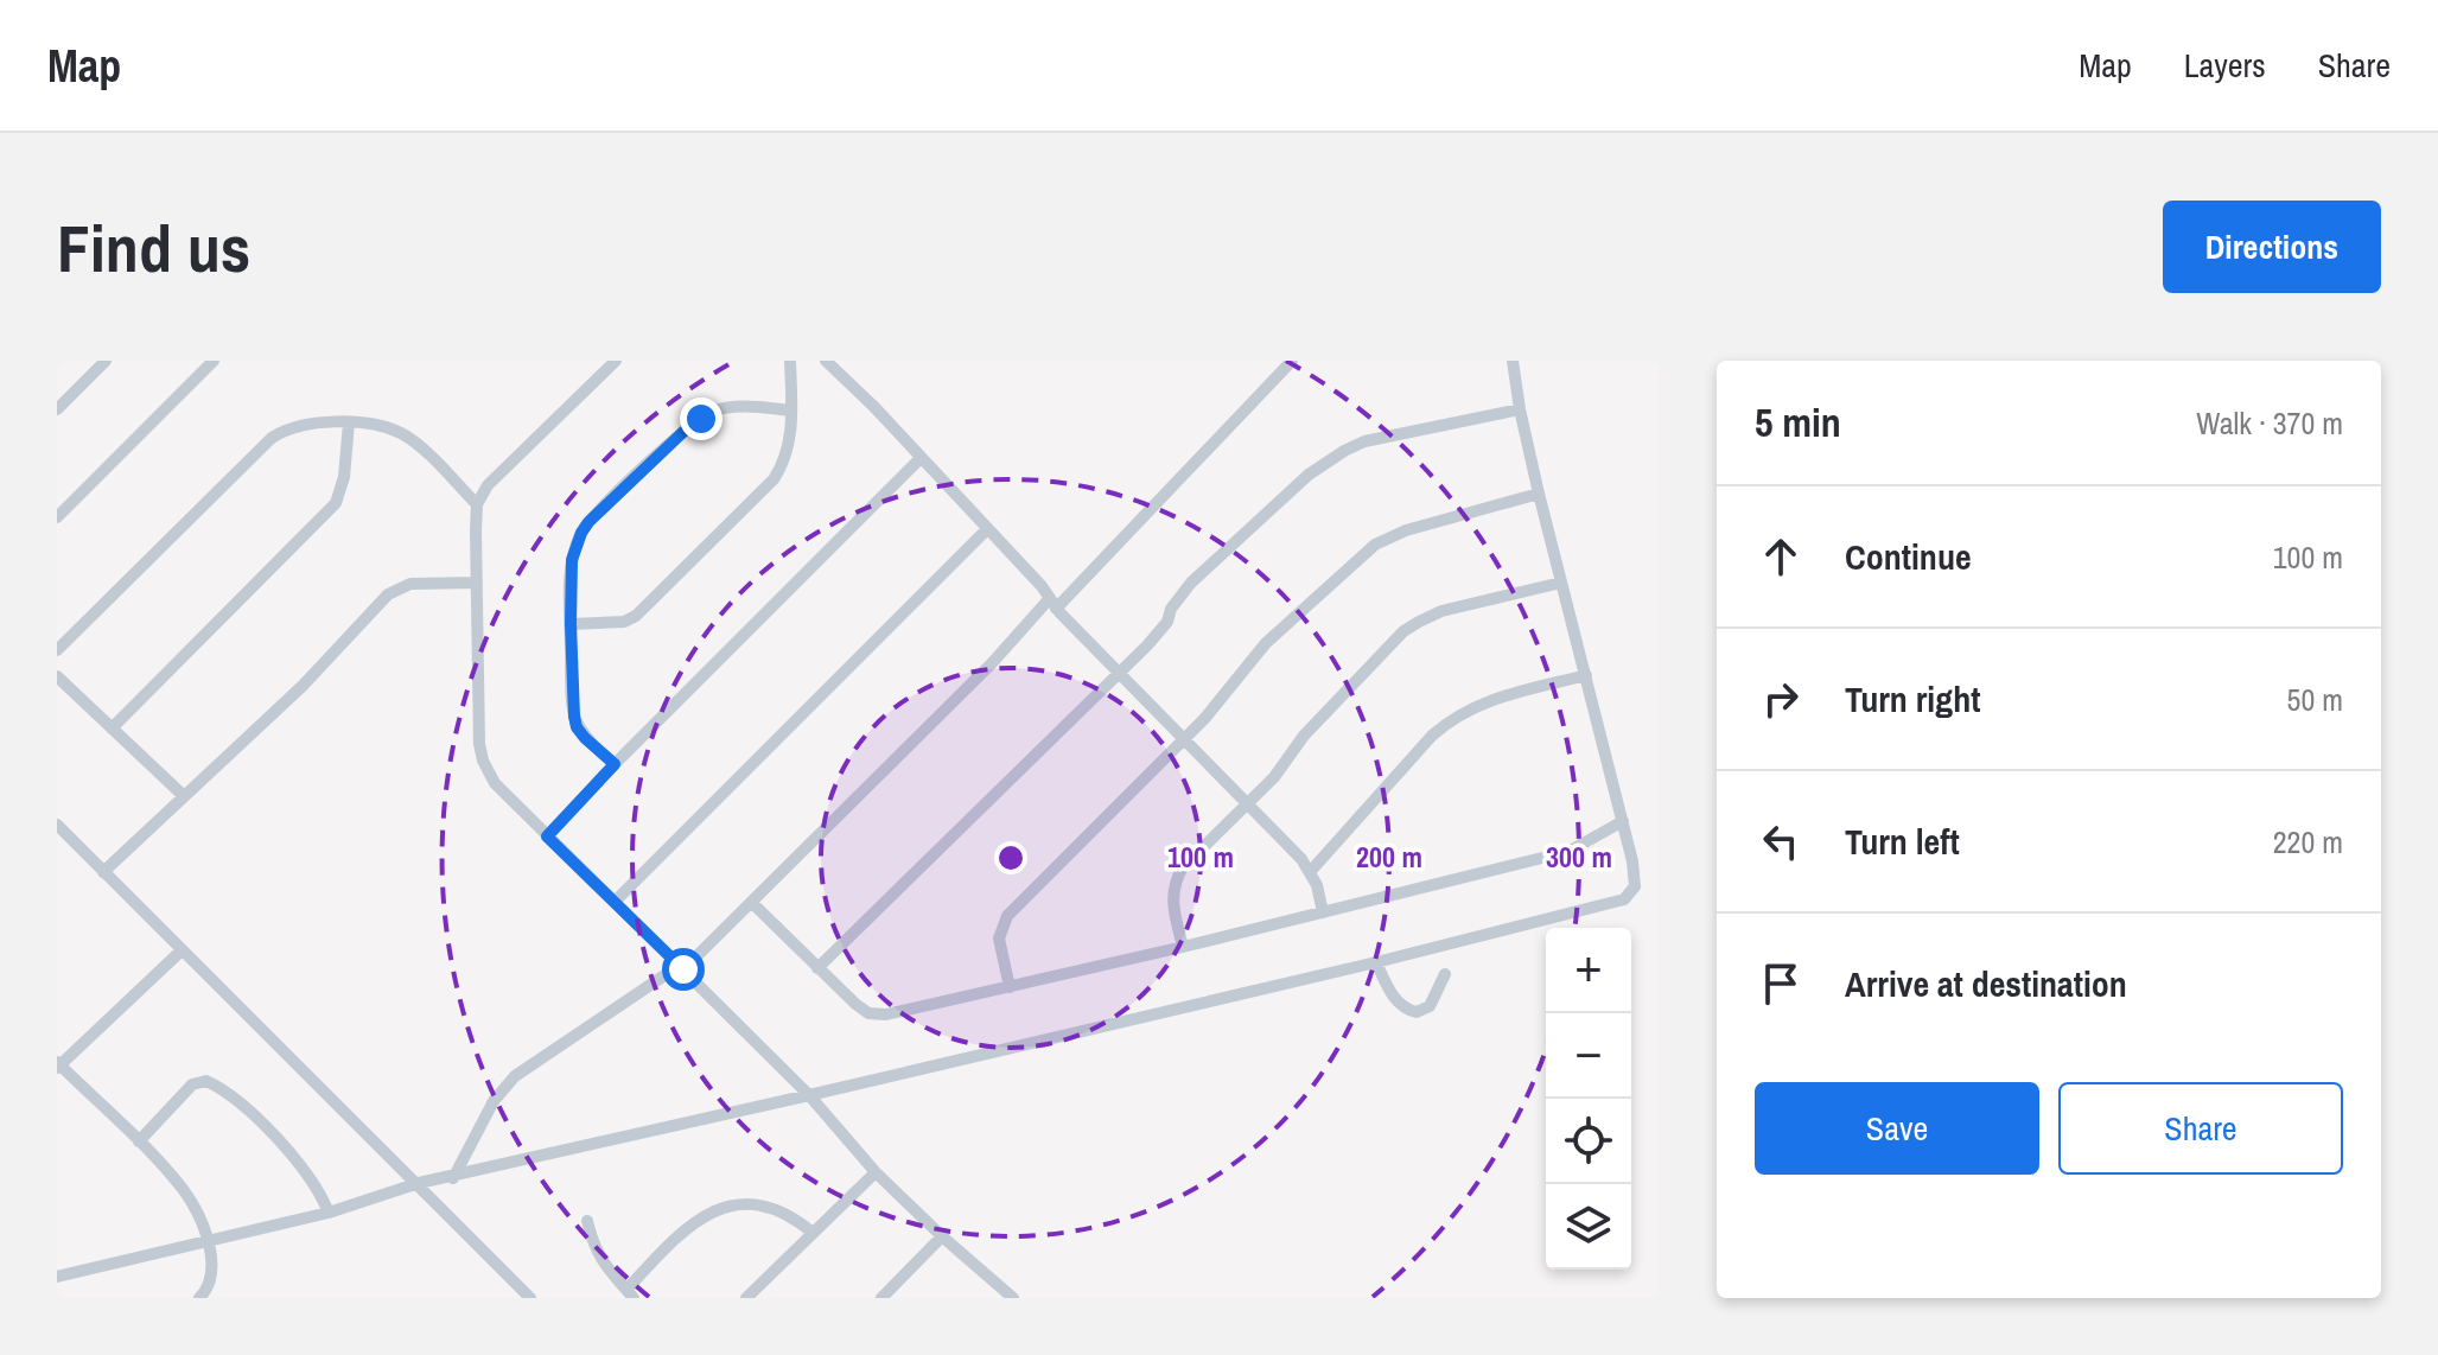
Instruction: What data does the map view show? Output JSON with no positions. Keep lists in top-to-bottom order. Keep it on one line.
{"page":{"header":"Map","nav":["Map","Layers","Share"],"buttons":["Directions",["Save","Share"]],"title":"Find us","heading":["5 min","Walk · 370 m"],"list":[["Continue","100 m"],["Turn right","50 m"],["Turn left","220 m"],"Arrive at destination"],"map_buttons":["+","−"]},"rings":["100 m","200 m","300 m"]}
